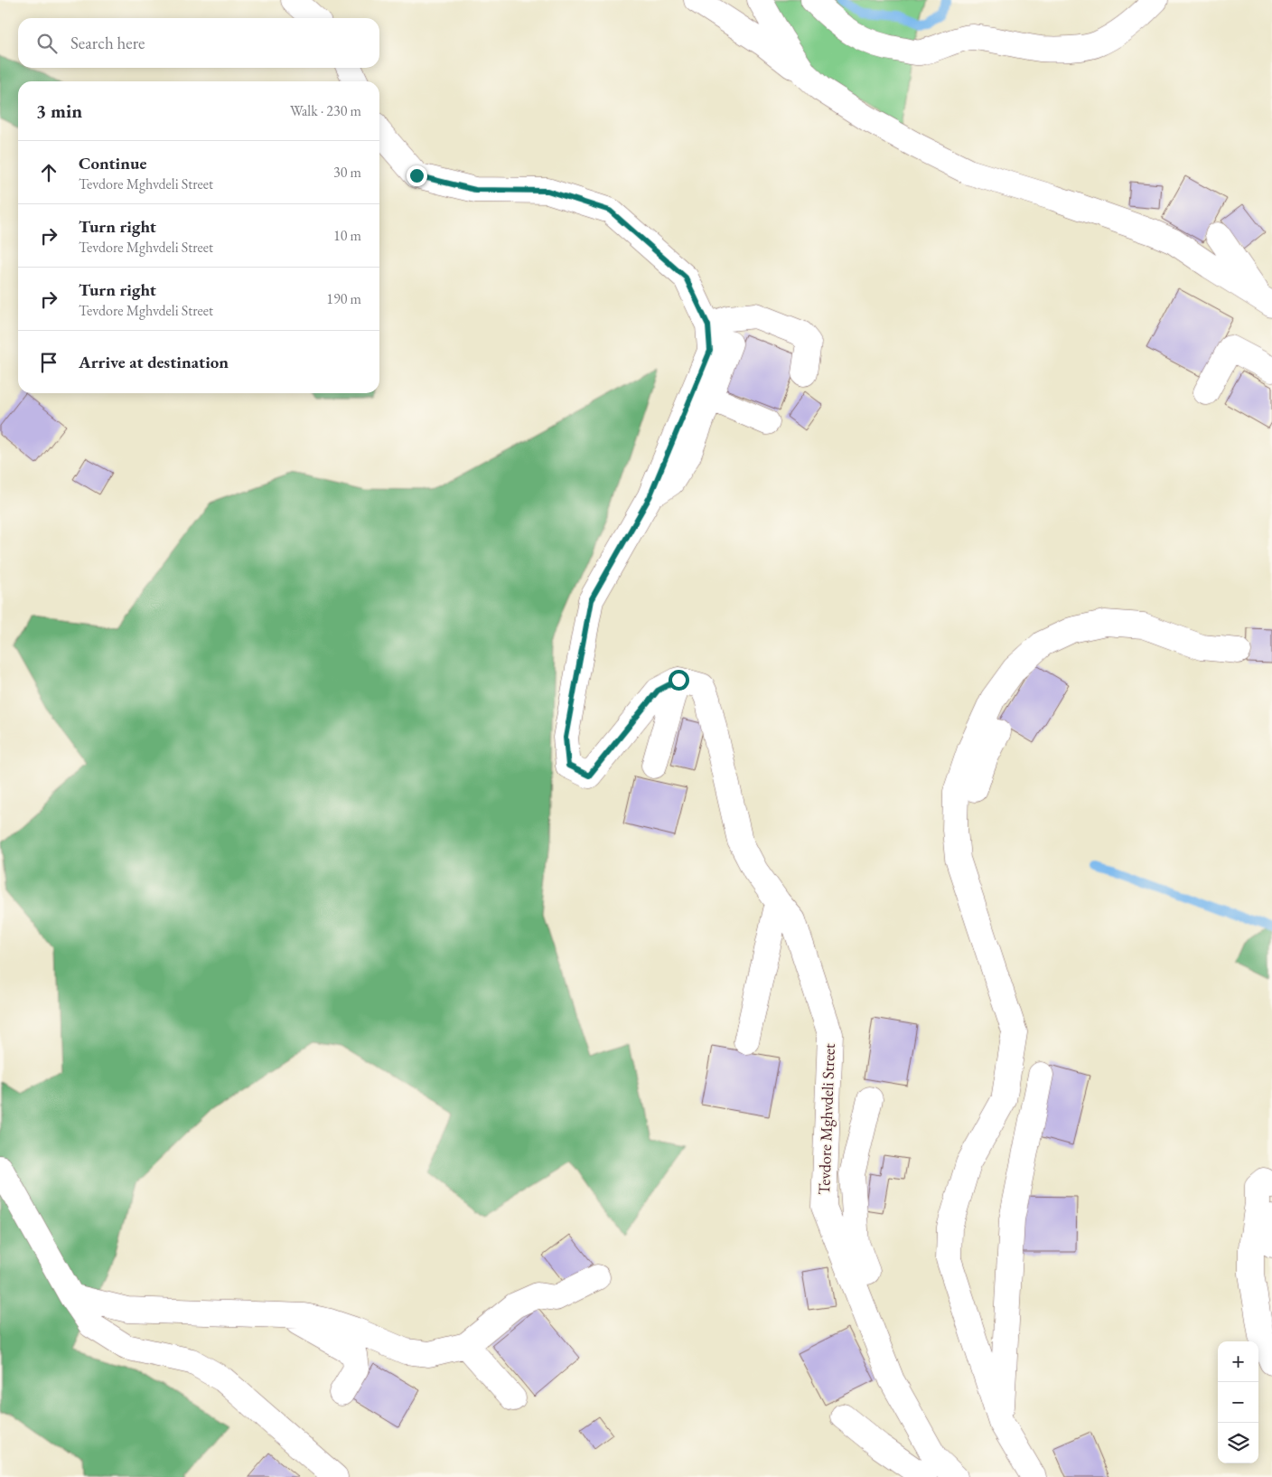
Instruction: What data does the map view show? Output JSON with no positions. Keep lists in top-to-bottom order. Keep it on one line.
{"streets":{"street":["Tevdore Mghvdeli Street"]},"page":{"search":"Search here","heading":["3 min","Walk · 230 m"],"list":[["Continue","Tevdore Mghvdeli Street","30 m"],["Turn right","Tevdore Mghvdeli Street","10 m"],["Turn right","Tevdore Mghvdeli Street","190 m"],"Arrive at destination"],"map_buttons":["+","−"]}}
